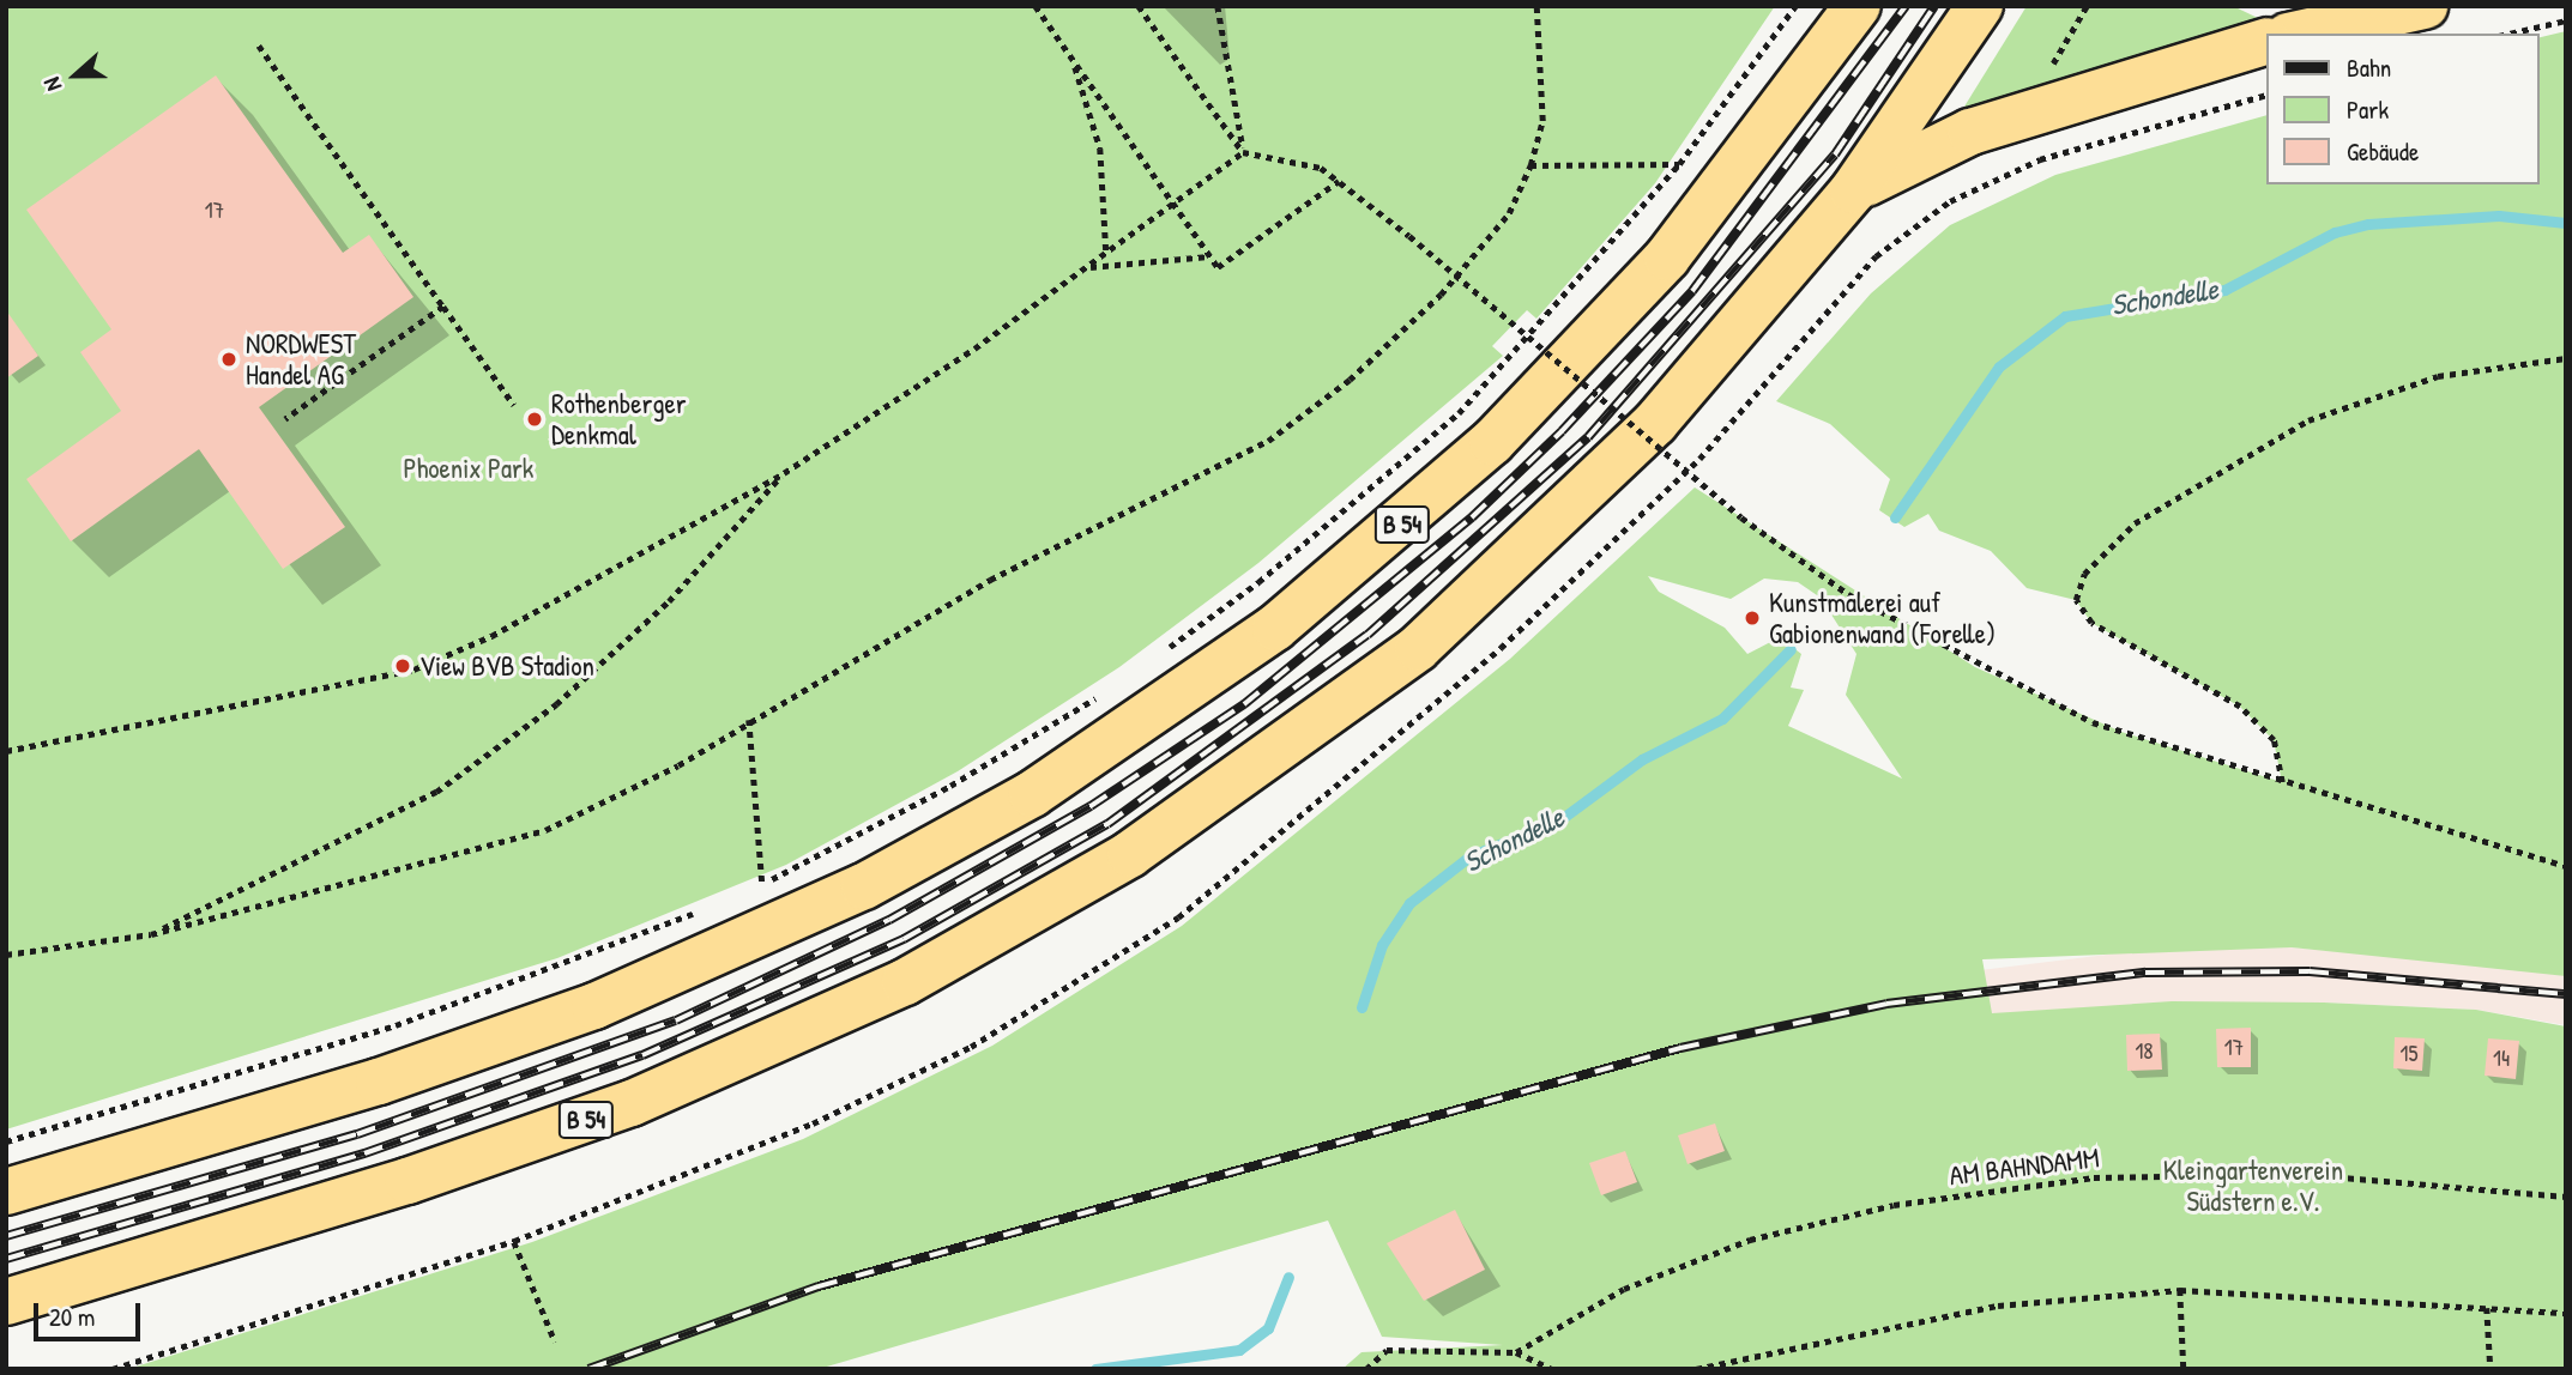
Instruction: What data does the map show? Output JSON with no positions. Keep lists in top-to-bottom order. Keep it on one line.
{"streets":{"highway":["B 54"],"path":["AM BAHNDAMM"]},"water":["Schondelle"],"parks":["Phoenix Park","Kleingartenverein Südstern e.V."],"places":["NORDWEST Handel AG","Rothenberger Denkmal","Kunstmalerei auf Gabionenwand (Forelle)","View BVB Stadion"],"house_numbers":["17","17","18","15","14"],"legend":["Bahn","Park","Gebäude"],"scale_bar":"20 m","north":"left"}
